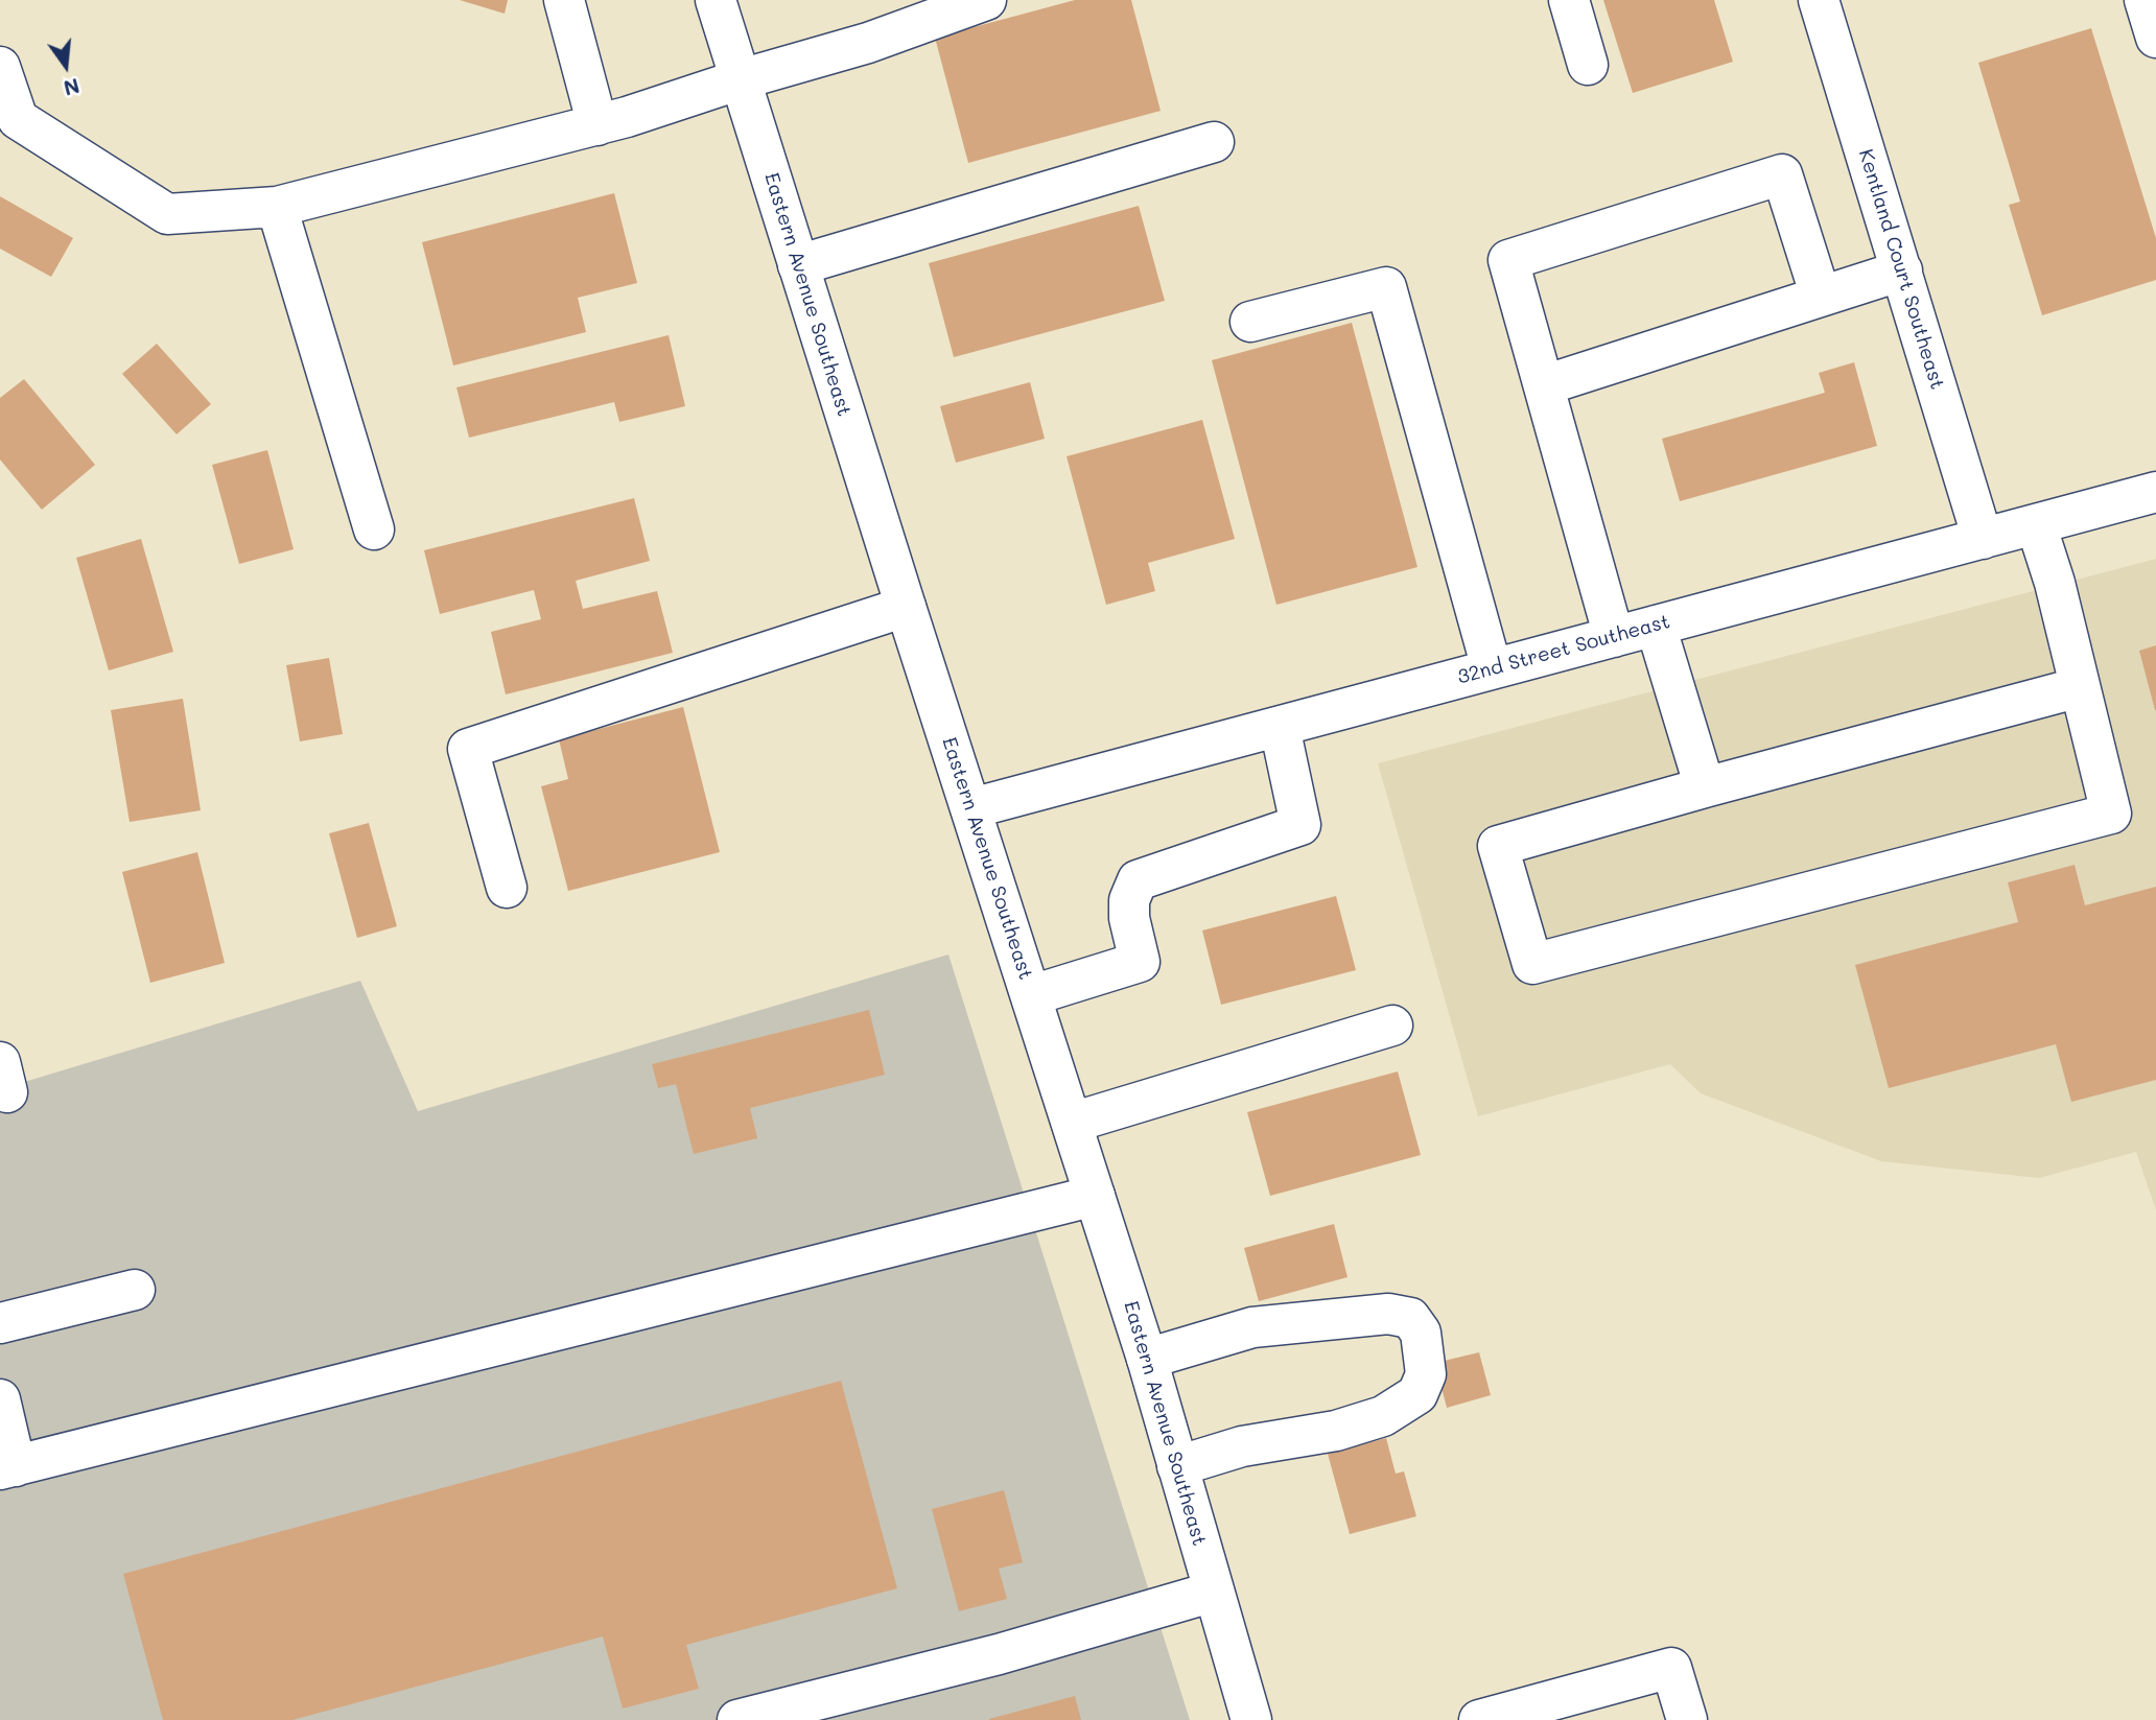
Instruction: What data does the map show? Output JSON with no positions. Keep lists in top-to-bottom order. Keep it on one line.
{"streets":{"street":["Kentland Court Southeast","Eastern Avenue Southeast","32nd Street Southeast"]},"crossings":[["Kentland Court Southeast","32nd Street Southeast"],["Eastern Avenue Southeast","32nd Street Southeast"]],"north":"bottom"}
